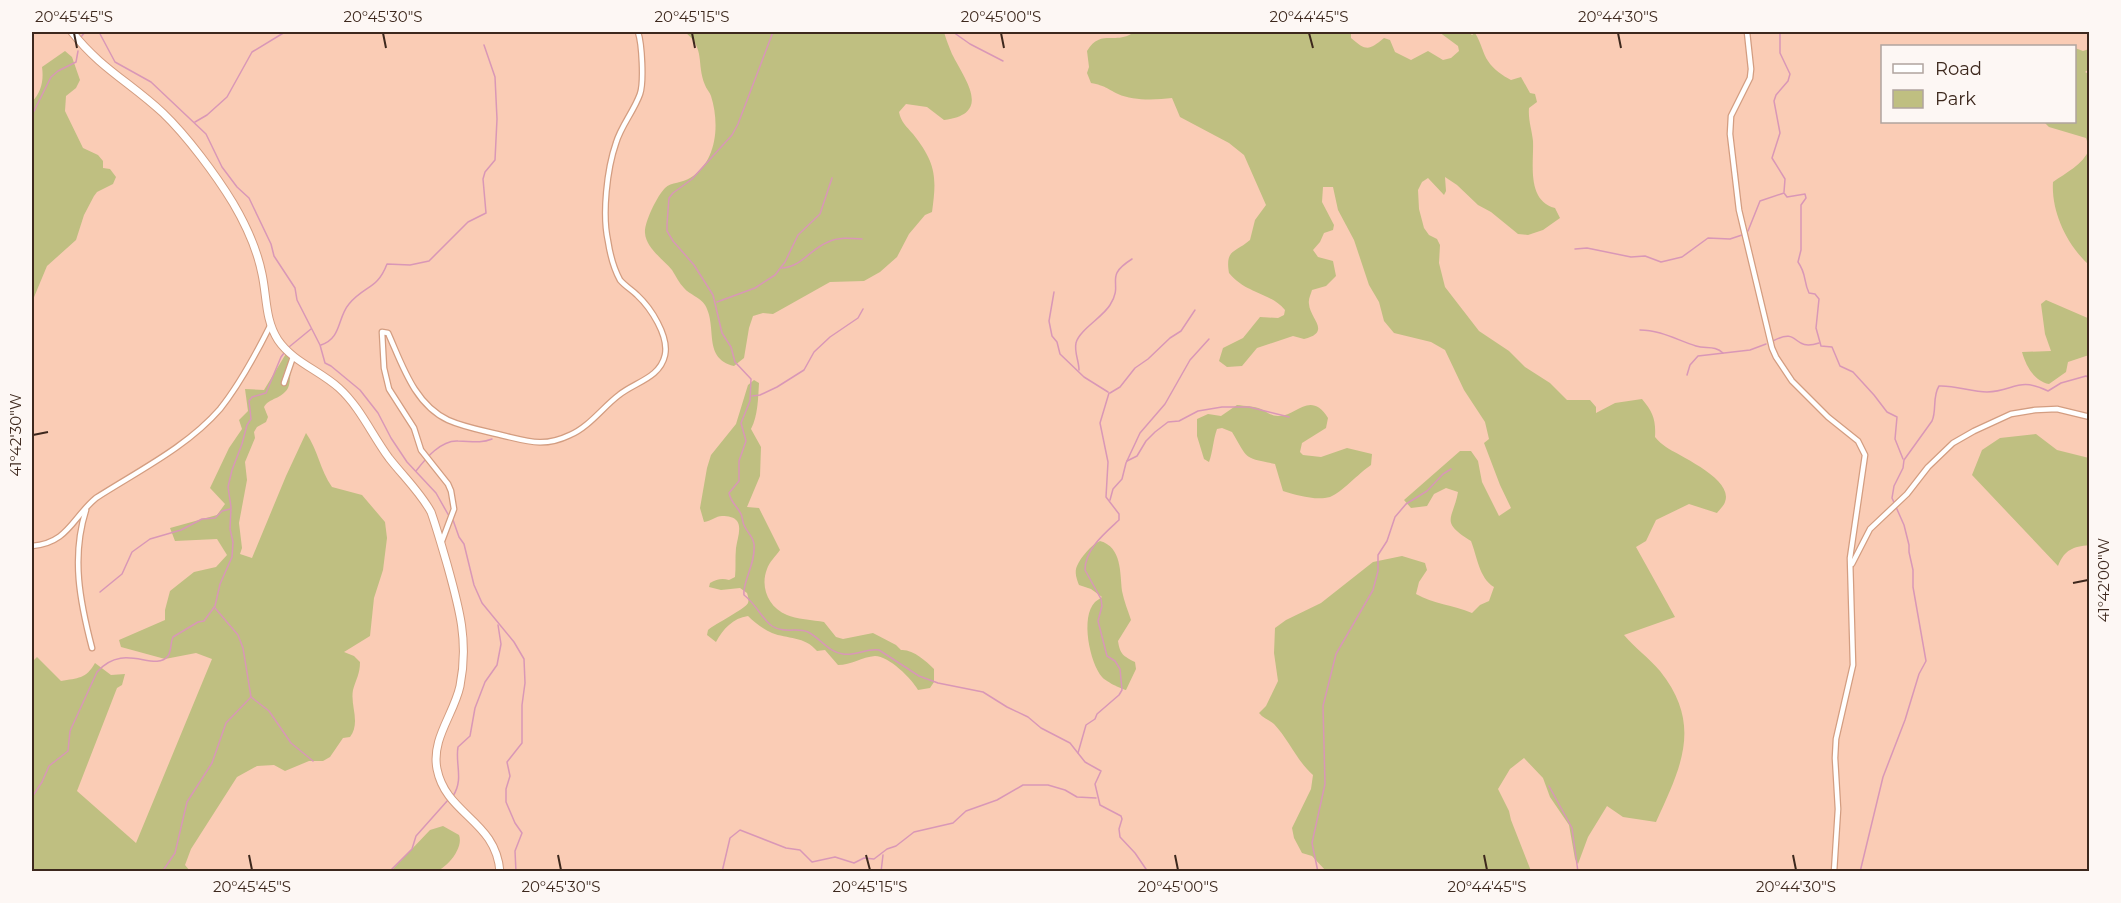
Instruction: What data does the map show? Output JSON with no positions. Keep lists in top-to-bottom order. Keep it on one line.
{"legend":["Road","Park"],"coordinates":["20°45'45\"S","20°45'30\"S","20°45'15\"S","20°45'00\"S","20°44'45\"S","20°44'30\"S","41°42'30\"W","41°42'00\"W"]}
